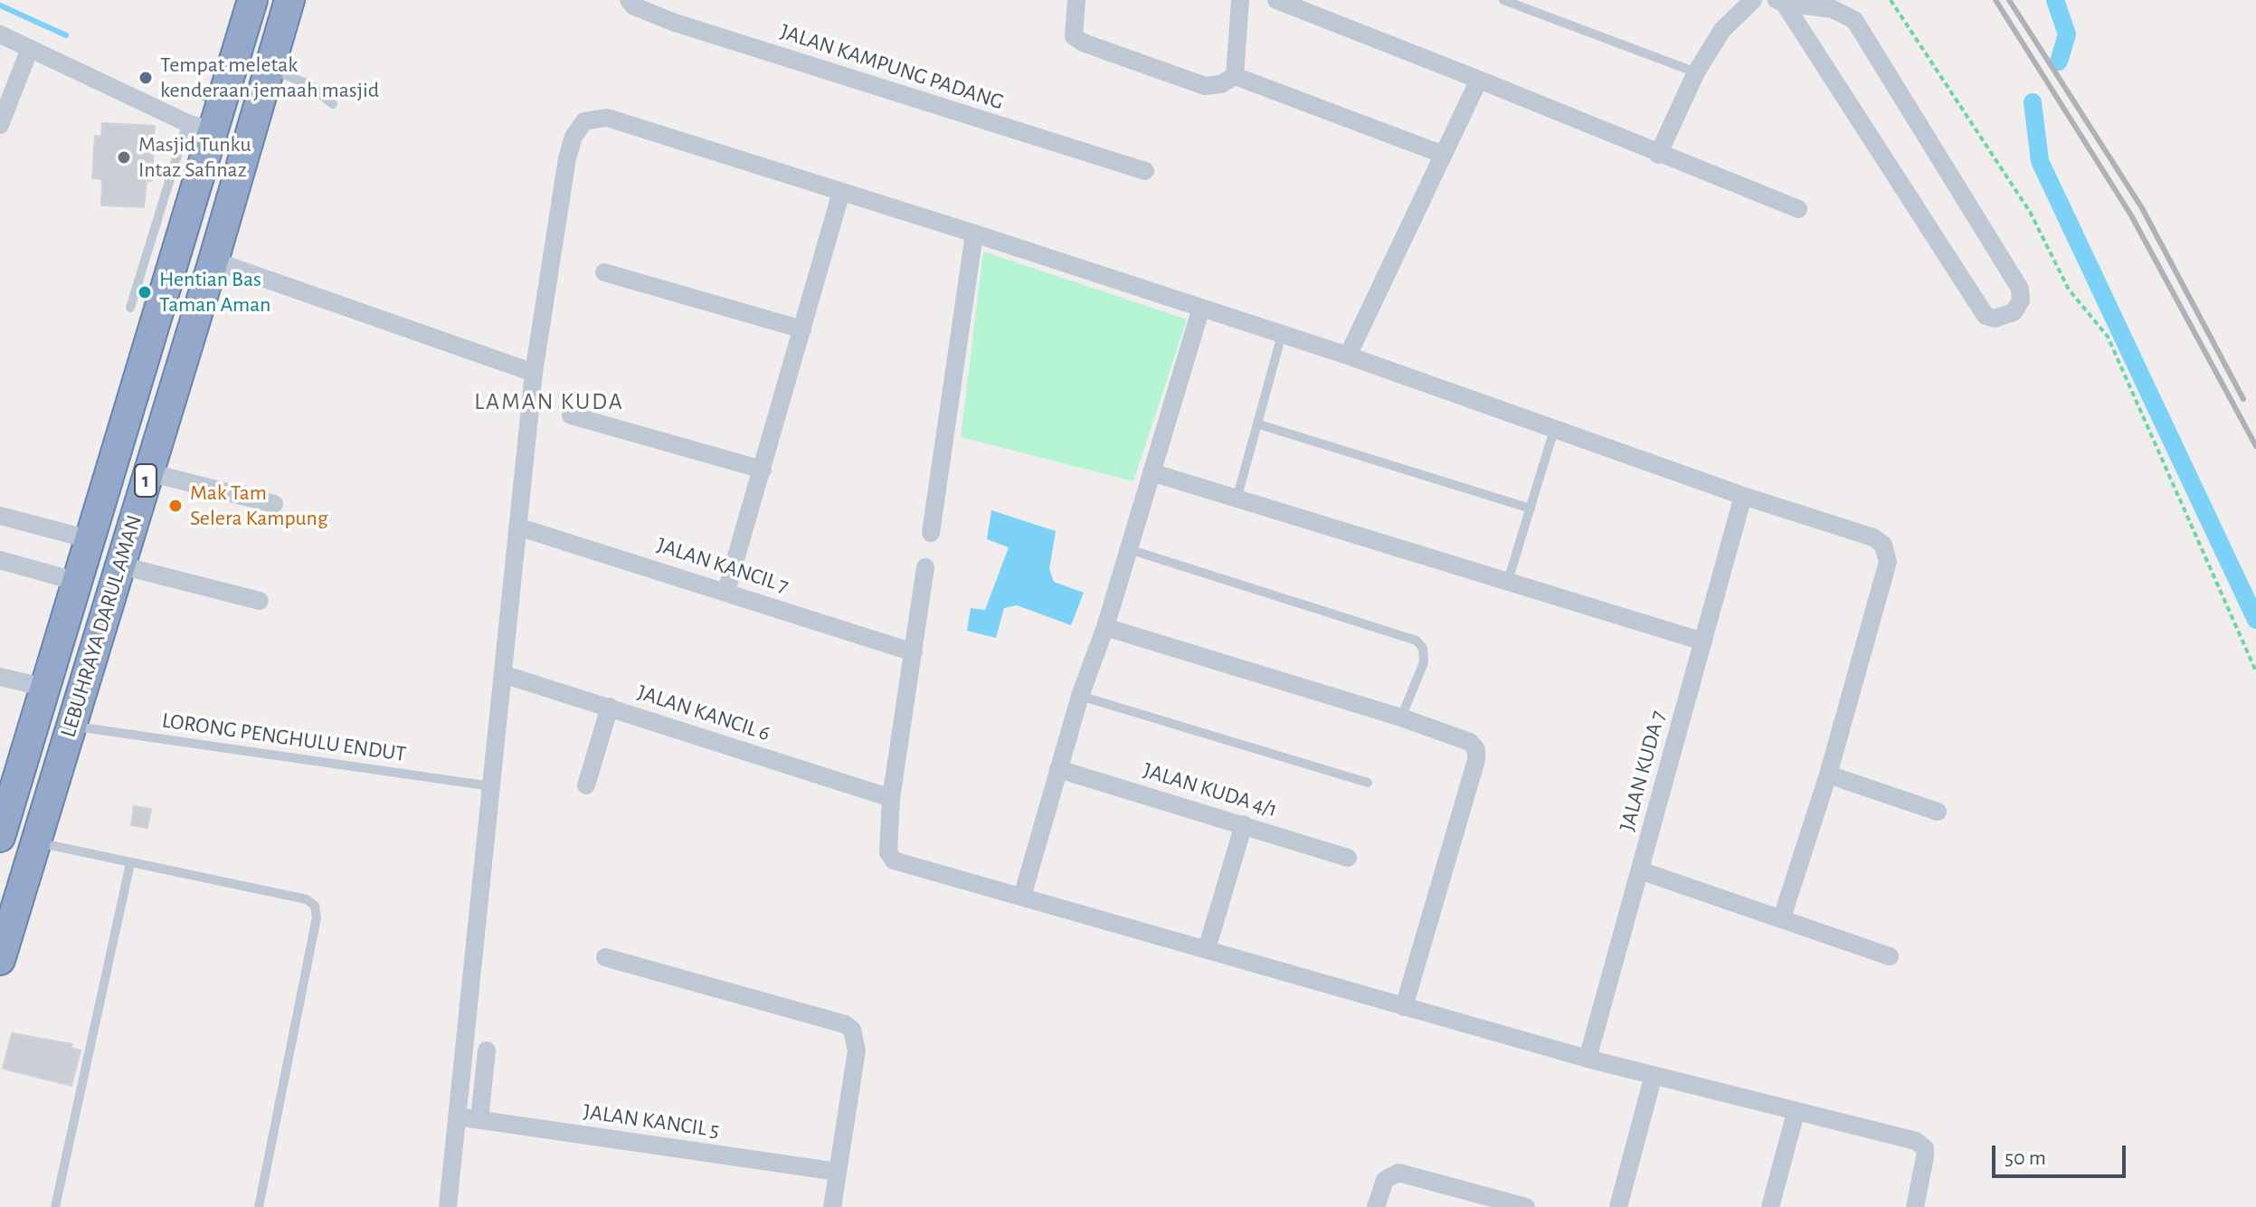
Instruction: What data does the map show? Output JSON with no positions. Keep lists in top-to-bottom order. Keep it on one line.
{"streets":{"highway":["1","LEBUHRAYA DARUL AMAN"],"street":["JALAN KAMPUNG PADANG","JALAN KANCIL 7","JALAN KANCIL 6","JALAN KUDA 7","JALAN KUDA 4/1","JALAN KANCIL 5"],"lane":["LORONG PENGHULU ENDUT"]},"crossings":[["LEBUHRAYA DARUL AMAN","LORONG PENGHULU ENDUT"]],"districts":["LAMAN KUDA"],"places":["Tempat meletak kenderaan jemaah masjid","Masjid Tunku Intaz Safinaz","Hentian Bas Taman Aman","Mak Tam Selera Kampung"],"scale_bar":"50 m"}
